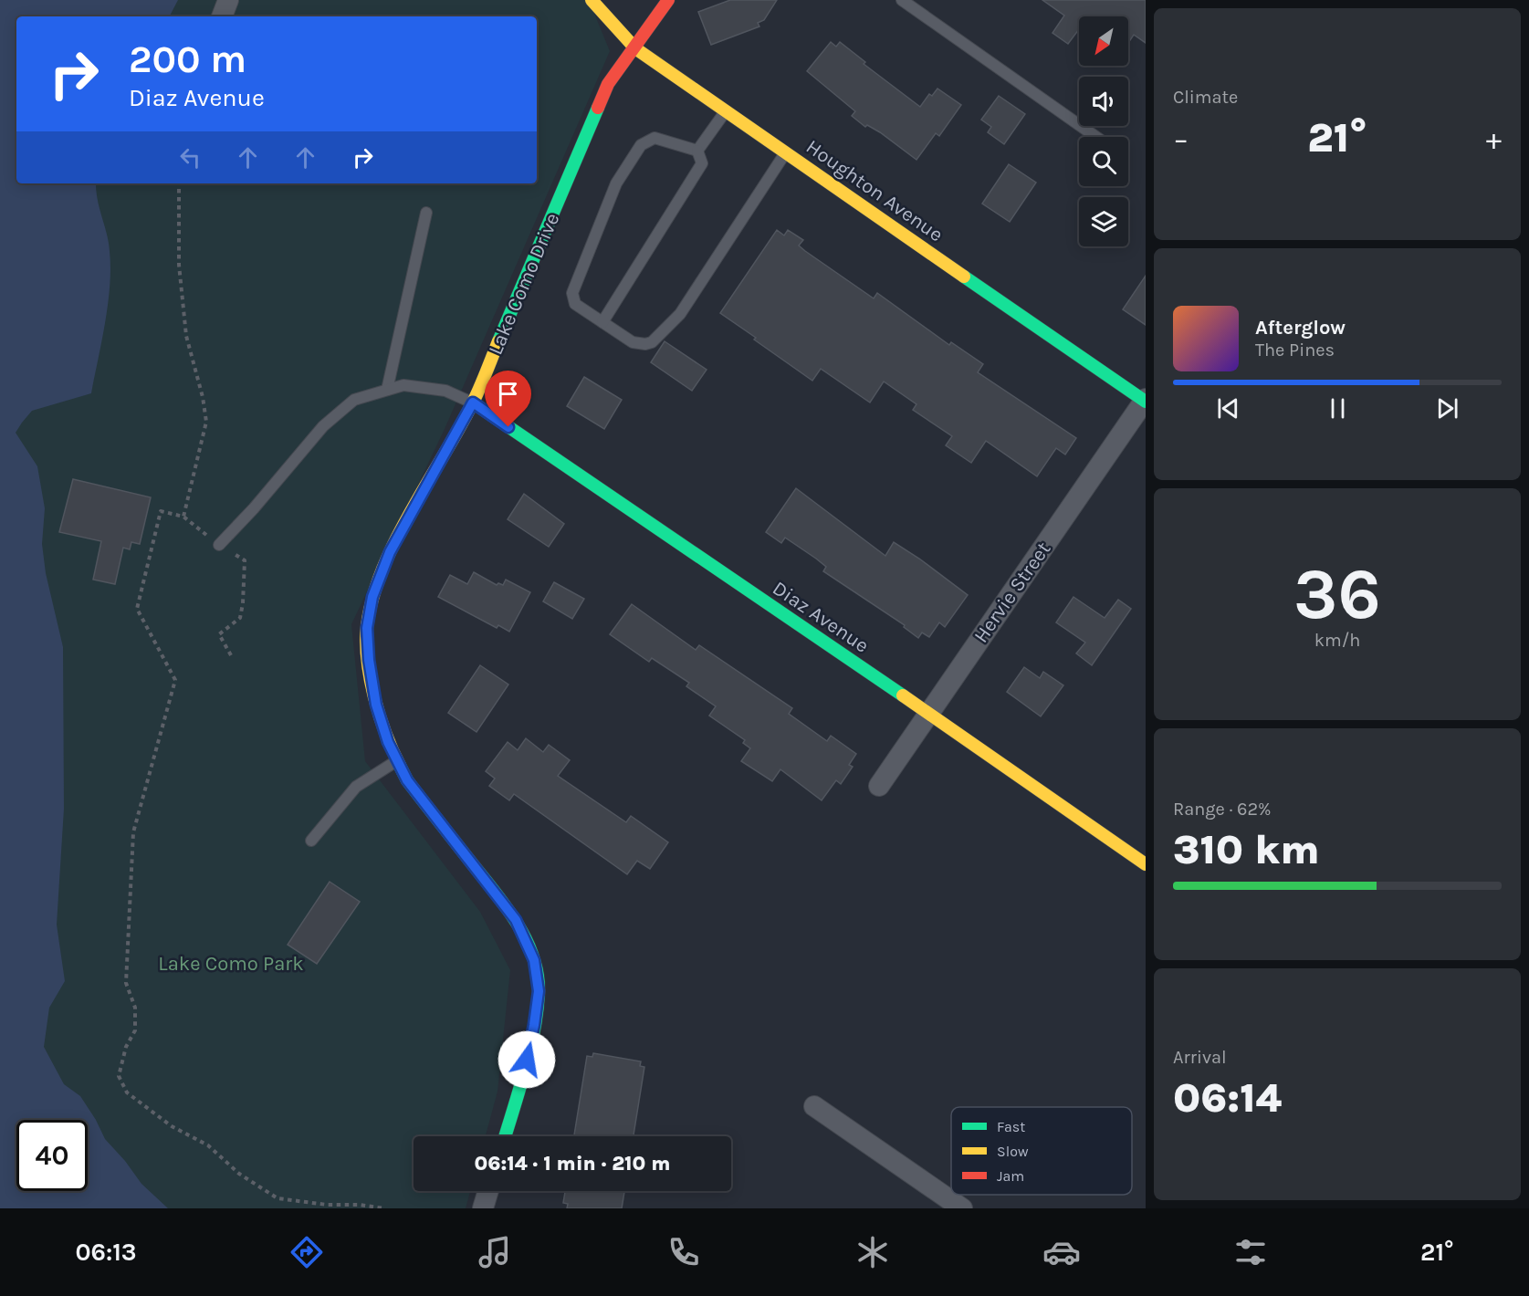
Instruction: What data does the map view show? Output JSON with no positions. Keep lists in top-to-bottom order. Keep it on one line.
{"streets":{"street":["Houghton Avenue","Lake Como Drive","Hervie Street","Diaz Avenue"]},"crossings":[["Houghton Avenue","Lake Como Drive"],["Houghton Avenue","Hervie Street"],["Lake Como Drive","Diaz Avenue"],["Hervie Street","Diaz Avenue"]],"parks":["Lake Como Park"],"legend":["Fast","Slow","Jam"],"north":"bottom left","page":{"tile":["Climate",["36","km/h"],["Range · 62%","310 km"],["Arrival","06:14"]],"turn":["200 m","Diaz Avenue"],"heat":["−","21°","+"],"song":["Afterglow","The Pines"],"limit":"40","trip":"06:14 · 1 min · 210 m","tabs":["06:13","21°"]}}
